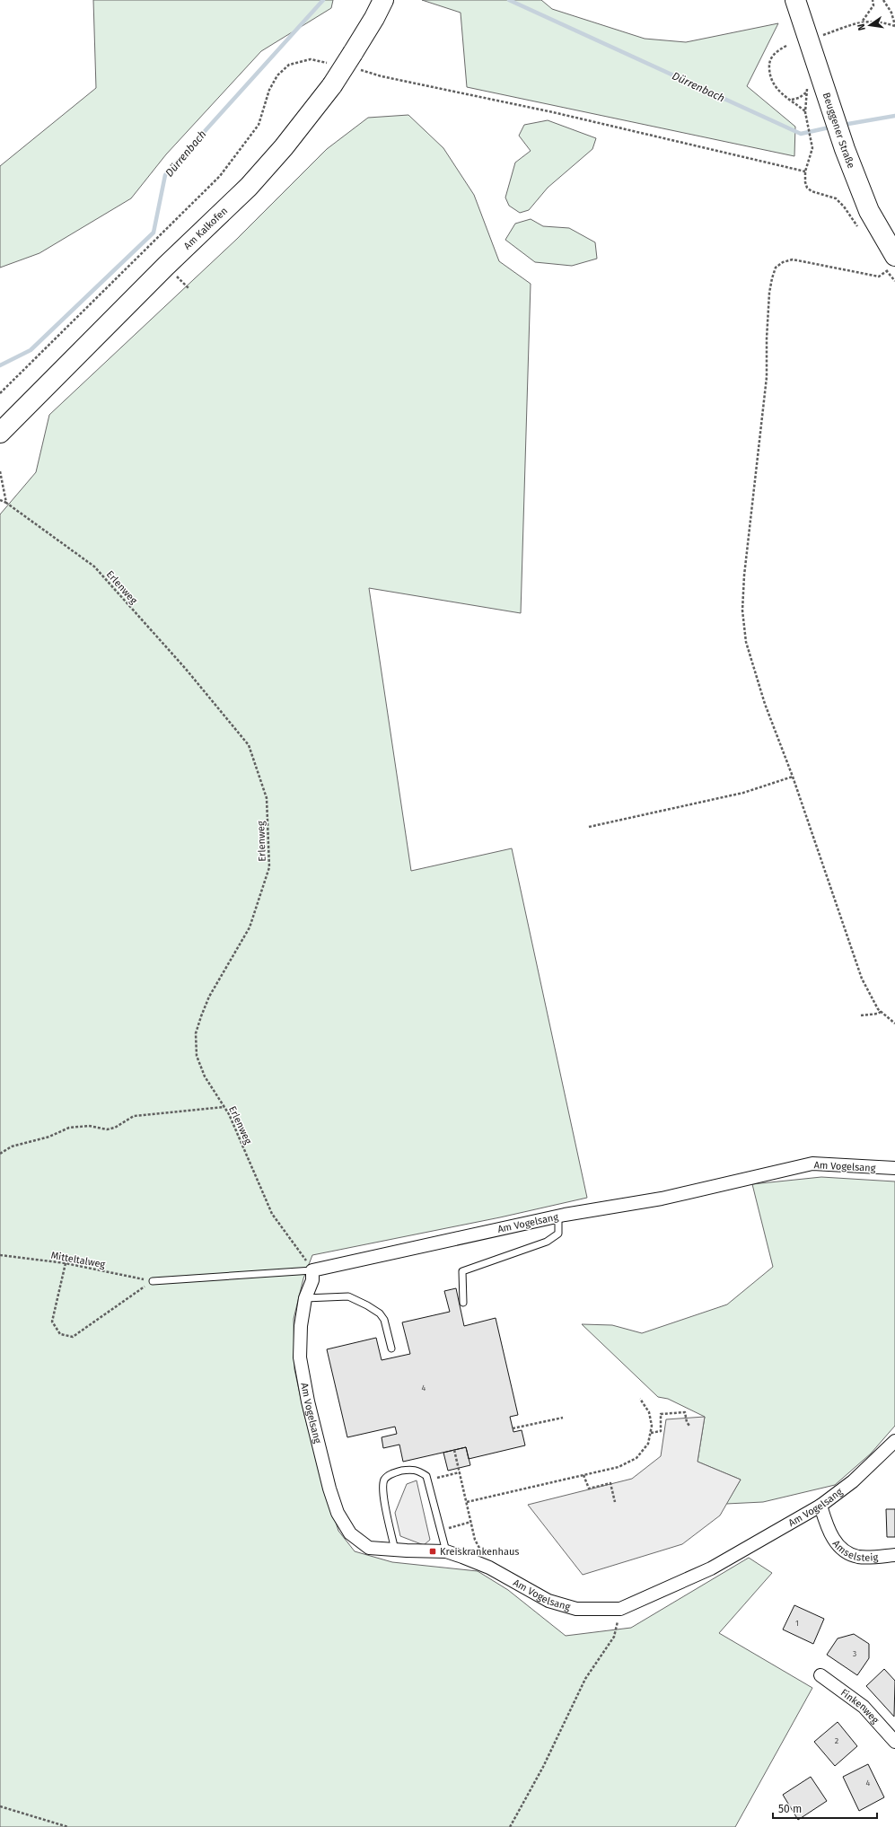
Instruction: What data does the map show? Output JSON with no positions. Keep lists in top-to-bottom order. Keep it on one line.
{"streets":{"main road":["Beuggener Straße","Am Kalkofen"],"street":["Am Vogelsang","Amselsteig","Finkenweg"],"path":["Erlenweg","Mitteltalweg"]},"crossings":[["Erlenweg","Am Vogelsang"],["Am Vogelsang","Amselsteig"]],"water":["Dürrenbach"],"places":{"transit":["Kreiskrankenhaus"]},"house_numbers":["4","1","3","2","4"],"scale_bar":"50 m","north":"left"}
